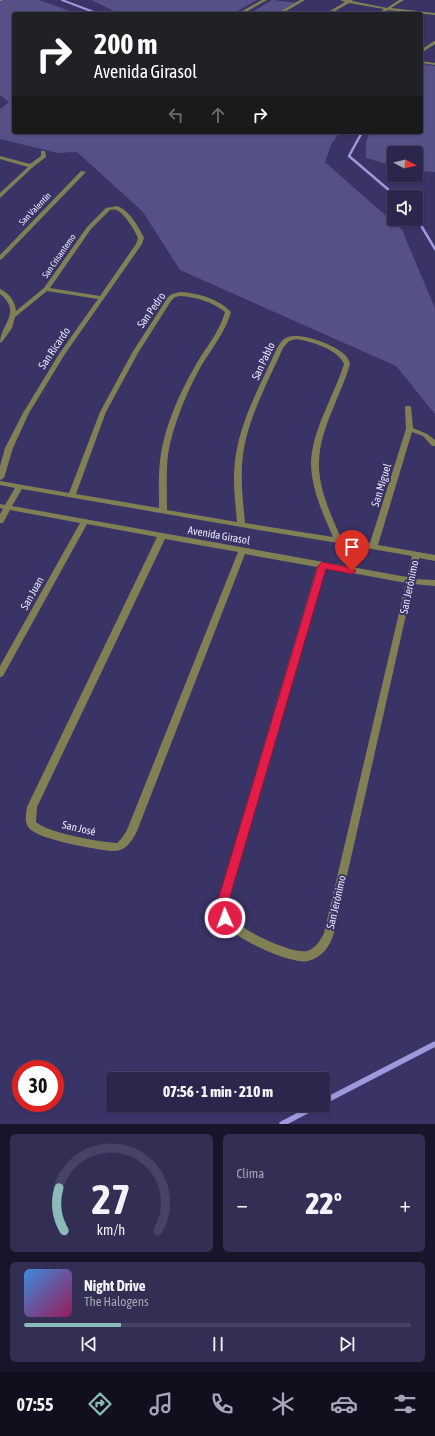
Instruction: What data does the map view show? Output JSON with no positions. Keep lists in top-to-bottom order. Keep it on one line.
{"streets":{"street":["San Valentín","San Crisantemo","San Pedro","San Ricardo","San Pablo","San Miguel","Avenida Girasol","San Jerónimo","San Juan","San José"]},"crossings":[["San Crisantemo","San Ricardo"],["San Pedro","Avenida Girasol"],["San Pablo","Avenida Girasol"],["San Miguel","Avenida Girasol"],["Avenida Girasol","San Jerónimo"],["Avenida Girasol","San Juan"],["Avenida Girasol","San José"]],"north":"right","page":{"turn":["200 m","Avenida Girasol"],"limit":"30","trip":"07:56 · 1 min · 210 m","tile":"Clima","heat":["−","22°","+"],"song":["Night Drive","The Halogens"],"tabs":"07:55","gauge":["27","km/h"]}}
